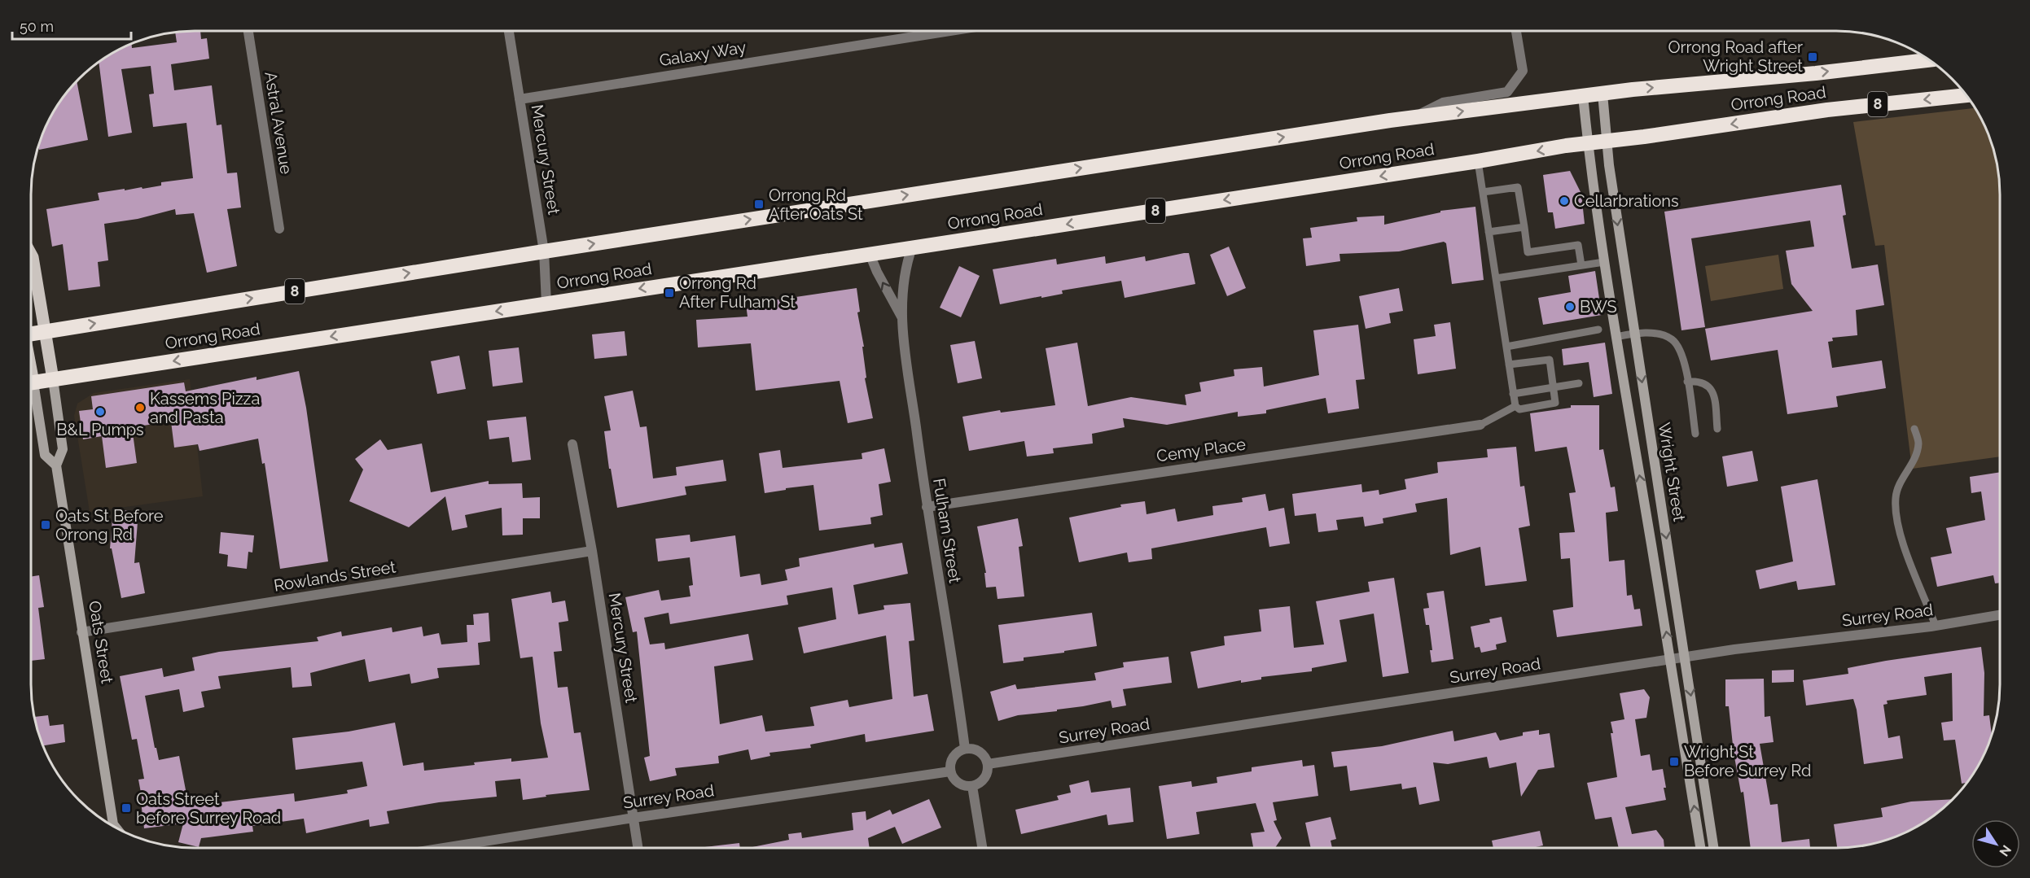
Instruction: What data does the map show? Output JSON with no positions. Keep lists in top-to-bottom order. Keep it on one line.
{"streets":{"highway":["Orrong Road","8"],"main road":["Oats Street"],"street":["Galaxy Way","Astral Avenue","Mercury Street","Cemy Place","Wright Street","Fulham Street","Rowlands Street","Surrey Road"]},"crossings":[["Galaxy Way","Mercury Street"],["Orrong Road","Mercury Street"],["Orrong Road","Wright Street"],["Orrong Road","Fulham Street"],["Orrong Road","Oats Street"],["Mercury Street","Rowlands Street"],["Mercury Street","Surrey Road"],["Cemy Place","Fulham Street"],["Wright Street","Surrey Road"],["Fulham Street","Surrey Road"],["Rowlands Street","Oats Street"]],"places":{"transit":["Orrong Road after Wright Street","Orrong Rd After Oats St","Orrong Rd After Fulham St","Oats St Before Orrong Rd","Wright St Before Surrey Rd","Oats Street before Surrey Road"],"other":["Cellarbrations","BWS","Kassems Pizza and Pasta","B&L Pumps"]},"scale_bar":"50 m","north":"bottom right"}
